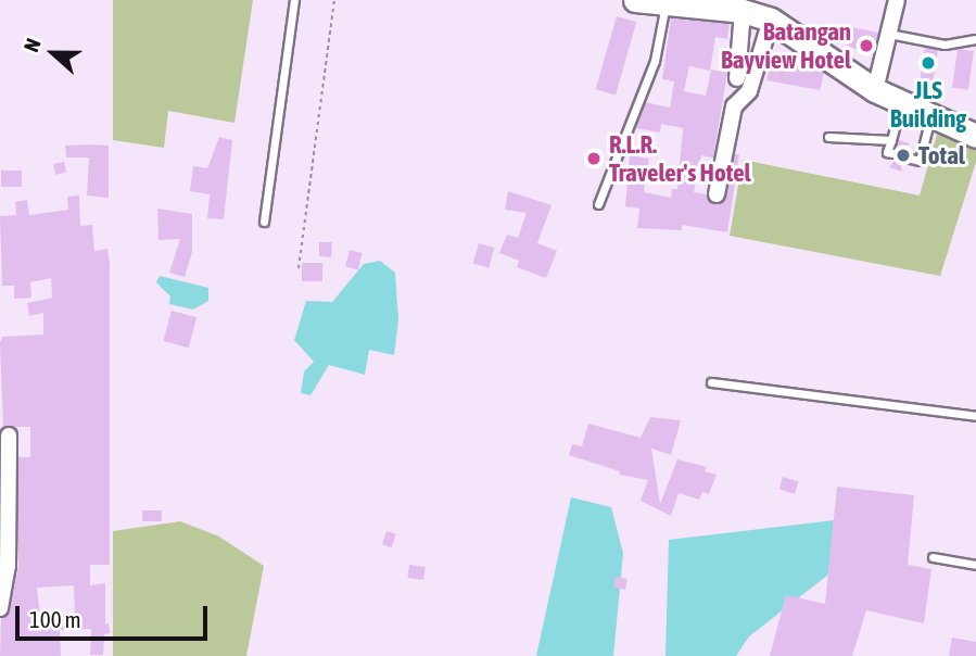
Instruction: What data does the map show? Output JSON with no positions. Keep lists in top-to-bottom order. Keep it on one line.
{"places":["Batangan Bayview Hotel","JLS Building","Total","R.L.R. Traveler's Hotel"],"scale_bar":"100 m","north":"left"}
